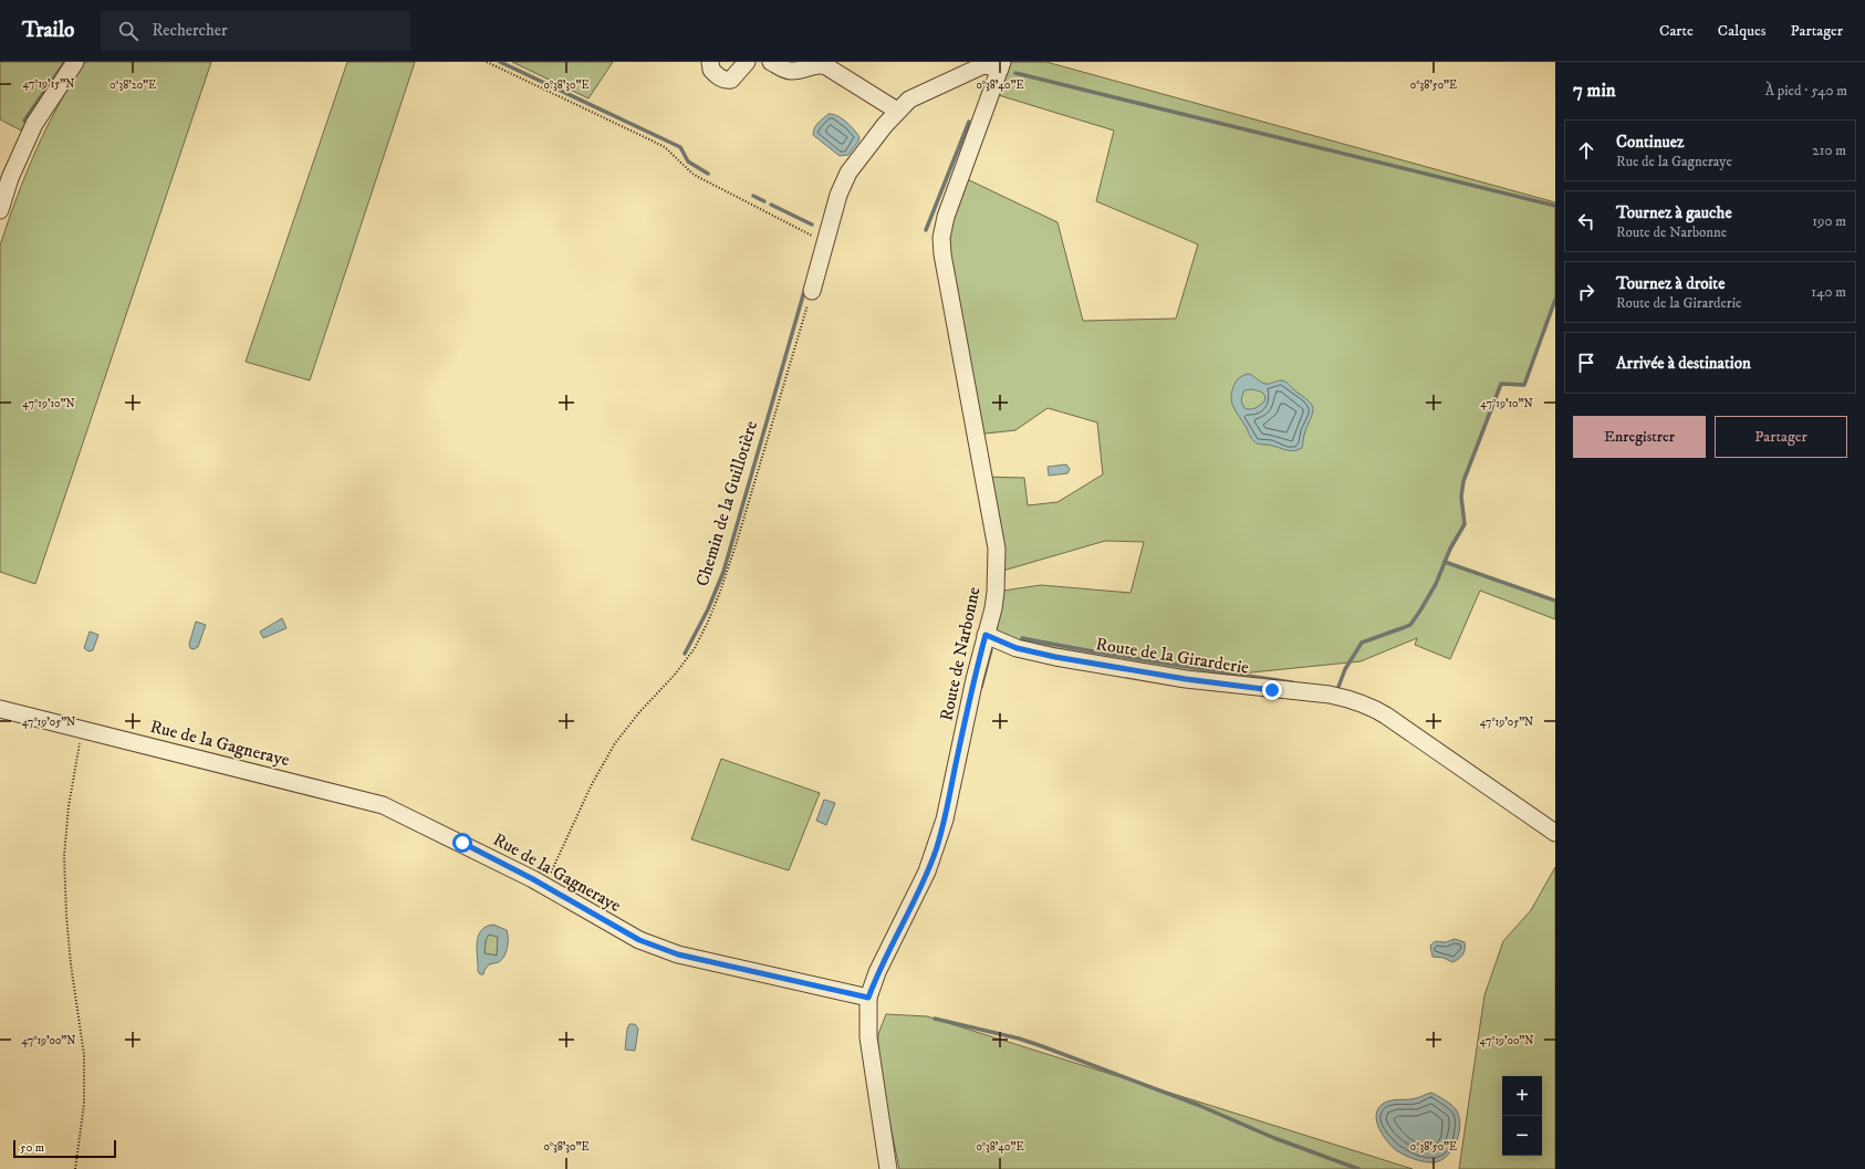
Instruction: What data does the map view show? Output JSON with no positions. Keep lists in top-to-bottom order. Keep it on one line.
{"streets":{"street":["Route de Narbonne","Route de la Girarderie","Rue de la Gagneraye"],"path":["Chemin de la Guillotière"]},"crossings":[["Chemin de la Guillotière","Rue de la Gagneraye"],["Route de Narbonne","Route de la Girarderie"],["Route de Narbonne","Rue de la Gagneraye"]],"scale_bar":"50 m","page":{"header":"Trailo","search":"Rechercher","nav":["Carte","Calques","Partager"],"heading":["7 min","À pied · 540 m"],"list":[["Continuez","Rue de la Gagneraye","210 m"],["Tournez à gauche","Route de Narbonne","190 m"],["Tournez à droite","Route de la Girarderie","140 m"],"Arrivée à destination"],"buttons":["Enregistrer","Partager"],"map_buttons":["+","−"],"scale":"50 m"},"coordinates":["47°19'15\"N","0°38'20\"E","0°38'30\"E","0°38'40\"E","0°38'50\"E","47°19'10\"N","47°19'05\"N","47°19'00\"N"]}
